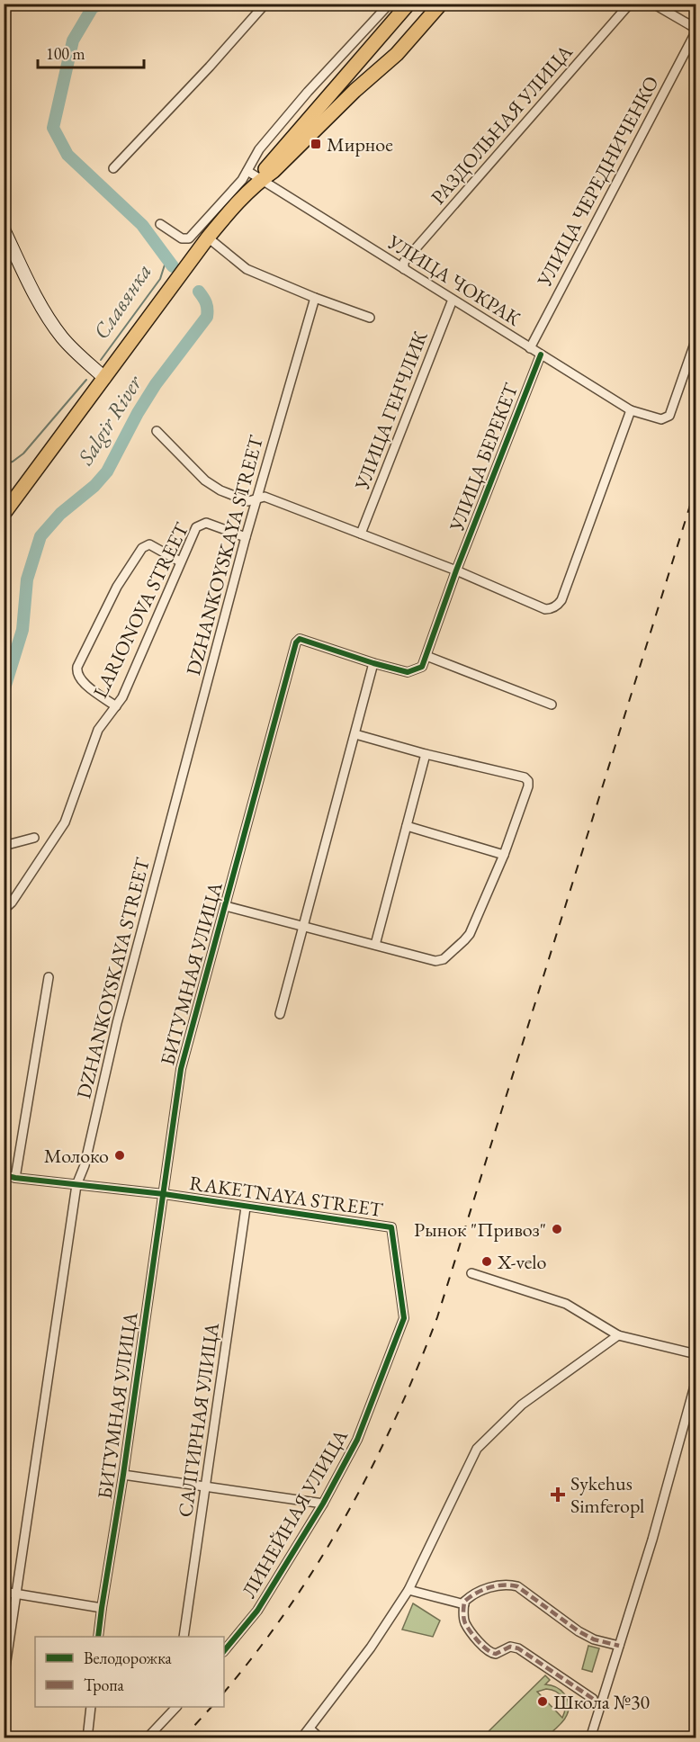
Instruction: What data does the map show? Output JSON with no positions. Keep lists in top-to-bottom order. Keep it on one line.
{"streets":{"street":["РАЗДОЛЬНАЯ УЛИЦА","УЛИЦА ЧЕРЕДНИЧЕНКО","УЛИЦА ЧОКРАК","УЛИЦА ГЕНЧЛИК","УЛИЦА БЕРЕКЕТ","DZHANKOYSKAYA STREET","LARIONOVA STREET","БИТУМНАЯ УЛИЦА","RAKETNAYA STREET","САЛГИРНАЯ УЛИЦА","ЛИНЕЙНАЯ УЛИЦА"]},"crossings":[["РАЗДОЛЬНАЯ УЛИЦА","УЛИЦА ЧОКРАК"],["УЛИЦА ЧЕРЕДНИЧЕНКО","УЛИЦА ЧОКРАК"],["УЛИЦА ЧОКРАК","УЛИЦА ГЕНЧЛИК"],["УЛИЦА ЧОКРАК","УЛИЦА БЕРЕКЕТ"],["УЛИЦА БЕРЕКЕТ","БИТУМНАЯ УЛИЦА"],["DZHANKOYSKAYA STREET","LARIONOVA STREET"],["DZHANKOYSKAYA STREET","RAKETNAYA STREET"],["БИТУМНАЯ УЛИЦА","RAKETNAYA STREET"],["RAKETNAYA STREET","САЛГИРНАЯ УЛИЦА"],["RAKETNAYA STREET","ЛИНЕЙНАЯ УЛИЦА"]],"water":["Славянка","Salgir River"],"places":{"transit":["Мирное"],"other":["Молоко","Рынок \"Привоз\"","X-velo","Школа №30"],"health":["Sykehus Simferopl"]},"legend":["Велодорожка","Тропа"],"scale_bar":"100 m"}
